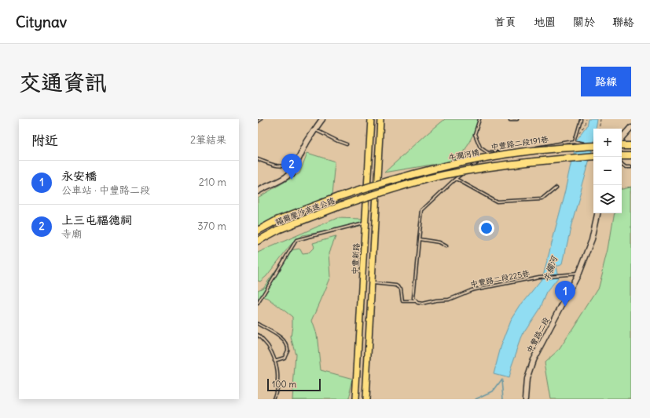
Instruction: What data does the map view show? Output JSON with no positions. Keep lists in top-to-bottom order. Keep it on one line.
{"streets":{"highway":["牛瀾河橋","福爾摩沙高速公路"],"main road":["中豐新路"],"street":["中豐路二段"],"lane":["中豐路二段191巷","中豐路二段225巷"]},"crossings":[["牛瀾河橋","福爾摩沙高速公路"],["中豐路二段225巷","中豐路二段"]],"water":["牛欄河"],"scale_bar":"100 m","page":{"header":"Citynav","nav":["首頁","地圖","關於","聯絡"],"buttons":"路線","title":"交通資訊","heading":["附近","2筆結果"],"map_buttons":["+","−"],"pins":["2","1"],"list":[{"mark":"1","name":"永安橋","note":"公車站 · 中豐路二段","value":"210 m"},{"mark":"2","name":"上三屯福德祠","note":"寺廟","value":"370 m"}],"scale":"100 m"}}
